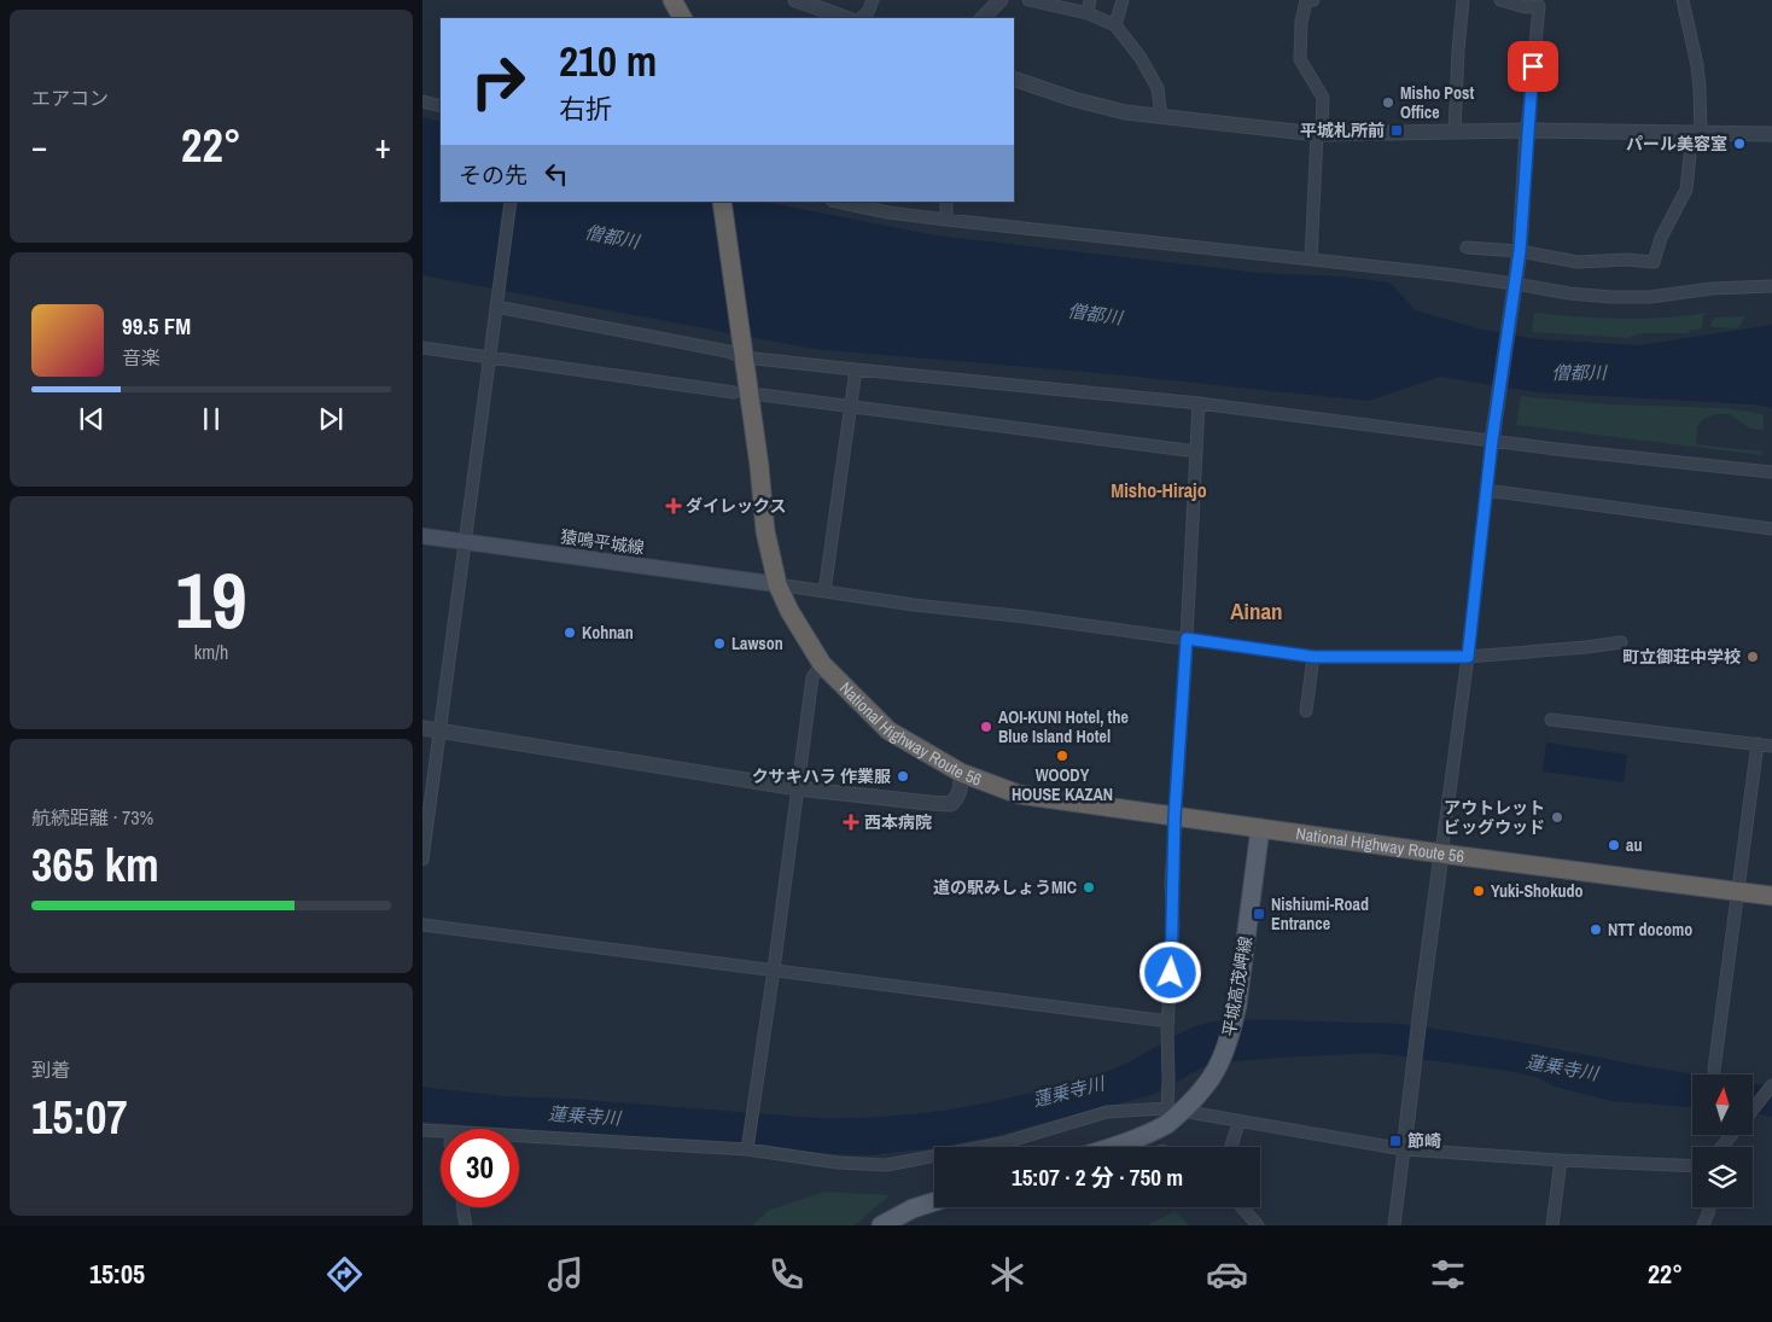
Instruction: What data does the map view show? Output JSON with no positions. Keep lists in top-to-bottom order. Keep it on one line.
{"streets":{"highway":["National Highway Route 56"],"main road":["猿鳴平城線","平城高茂岬線"]},"crossings":[["猿鳴平城線","National Highway Route 56"],["National Highway Route 56","平城高茂岬線"]],"districts":["Misho-Hirajo","Ainan"],"water":["僧都川","蓮乗寺川"],"places":{"other":["Misho Post Office","パール美容室","Kohnan","Lawson","町立御荘中学校","AOI-KUNI Hotel, the Blue Island Hotel","WOODY HOUSE KAZAN","クサキハラ 作業服","アウトレット ビッグウッド","au","道の駅みしょうMIC","Yuki-Shokudo","NTT docomo"],"transit":["平城札所前","Nishiumi-Road Entrance","節崎"],"health":["ダイレックス","西本病院"]},"north":"top","page":{"tile":["エアコン",["19","km/h"],["航続距離 · 73%","365 km"],["到着","15:07"]],"turn":["210 m","右折"],"heat":["−","22°","+"],"then":"その先","song":["99.5 FM","音楽"],"limit":"30","trip":"15:07 · 2 分 · 750 m","tabs":["15:05","22°"]}}
